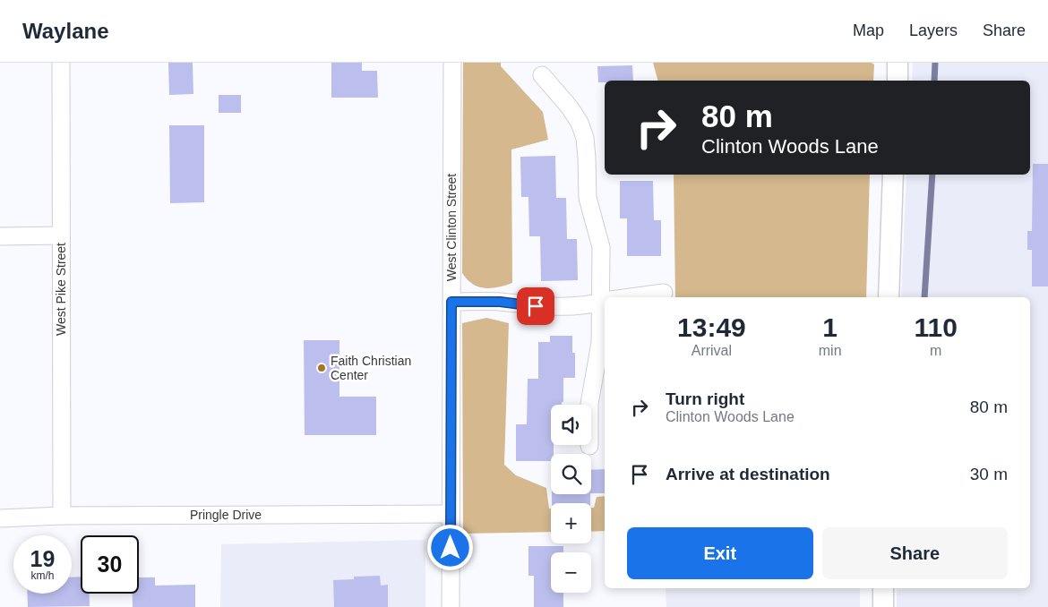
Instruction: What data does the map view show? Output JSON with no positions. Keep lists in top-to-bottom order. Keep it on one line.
{"streets":{"street":["West Clinton Street","West Pike Street","Pringle Drive"]},"crossings":[["West Clinton Street","Pringle Drive"],["West Pike Street","Pringle Drive"]],"places":["Faith Christian Center"],"page":{"header":"Waylane","nav":["Map","Layers","Share"],"turn":["80 m","Clinton Woods Lane"],"eta":["13:49","Arrival","1","min","110","m"],"list":[{"name":"Turn right","note":"Clinton Woods Lane","value":"80 m"},{"name":"Arrive at destination","value":"30 m"}],"map_buttons":["+","−"],"buttons":["Exit","Share"],"speed":"19 km/h","limit":"30"}}
